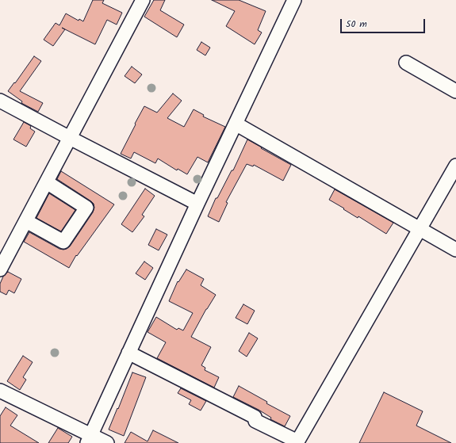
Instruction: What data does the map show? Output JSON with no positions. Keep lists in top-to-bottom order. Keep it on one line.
{"scale_bar":"50 m"}
